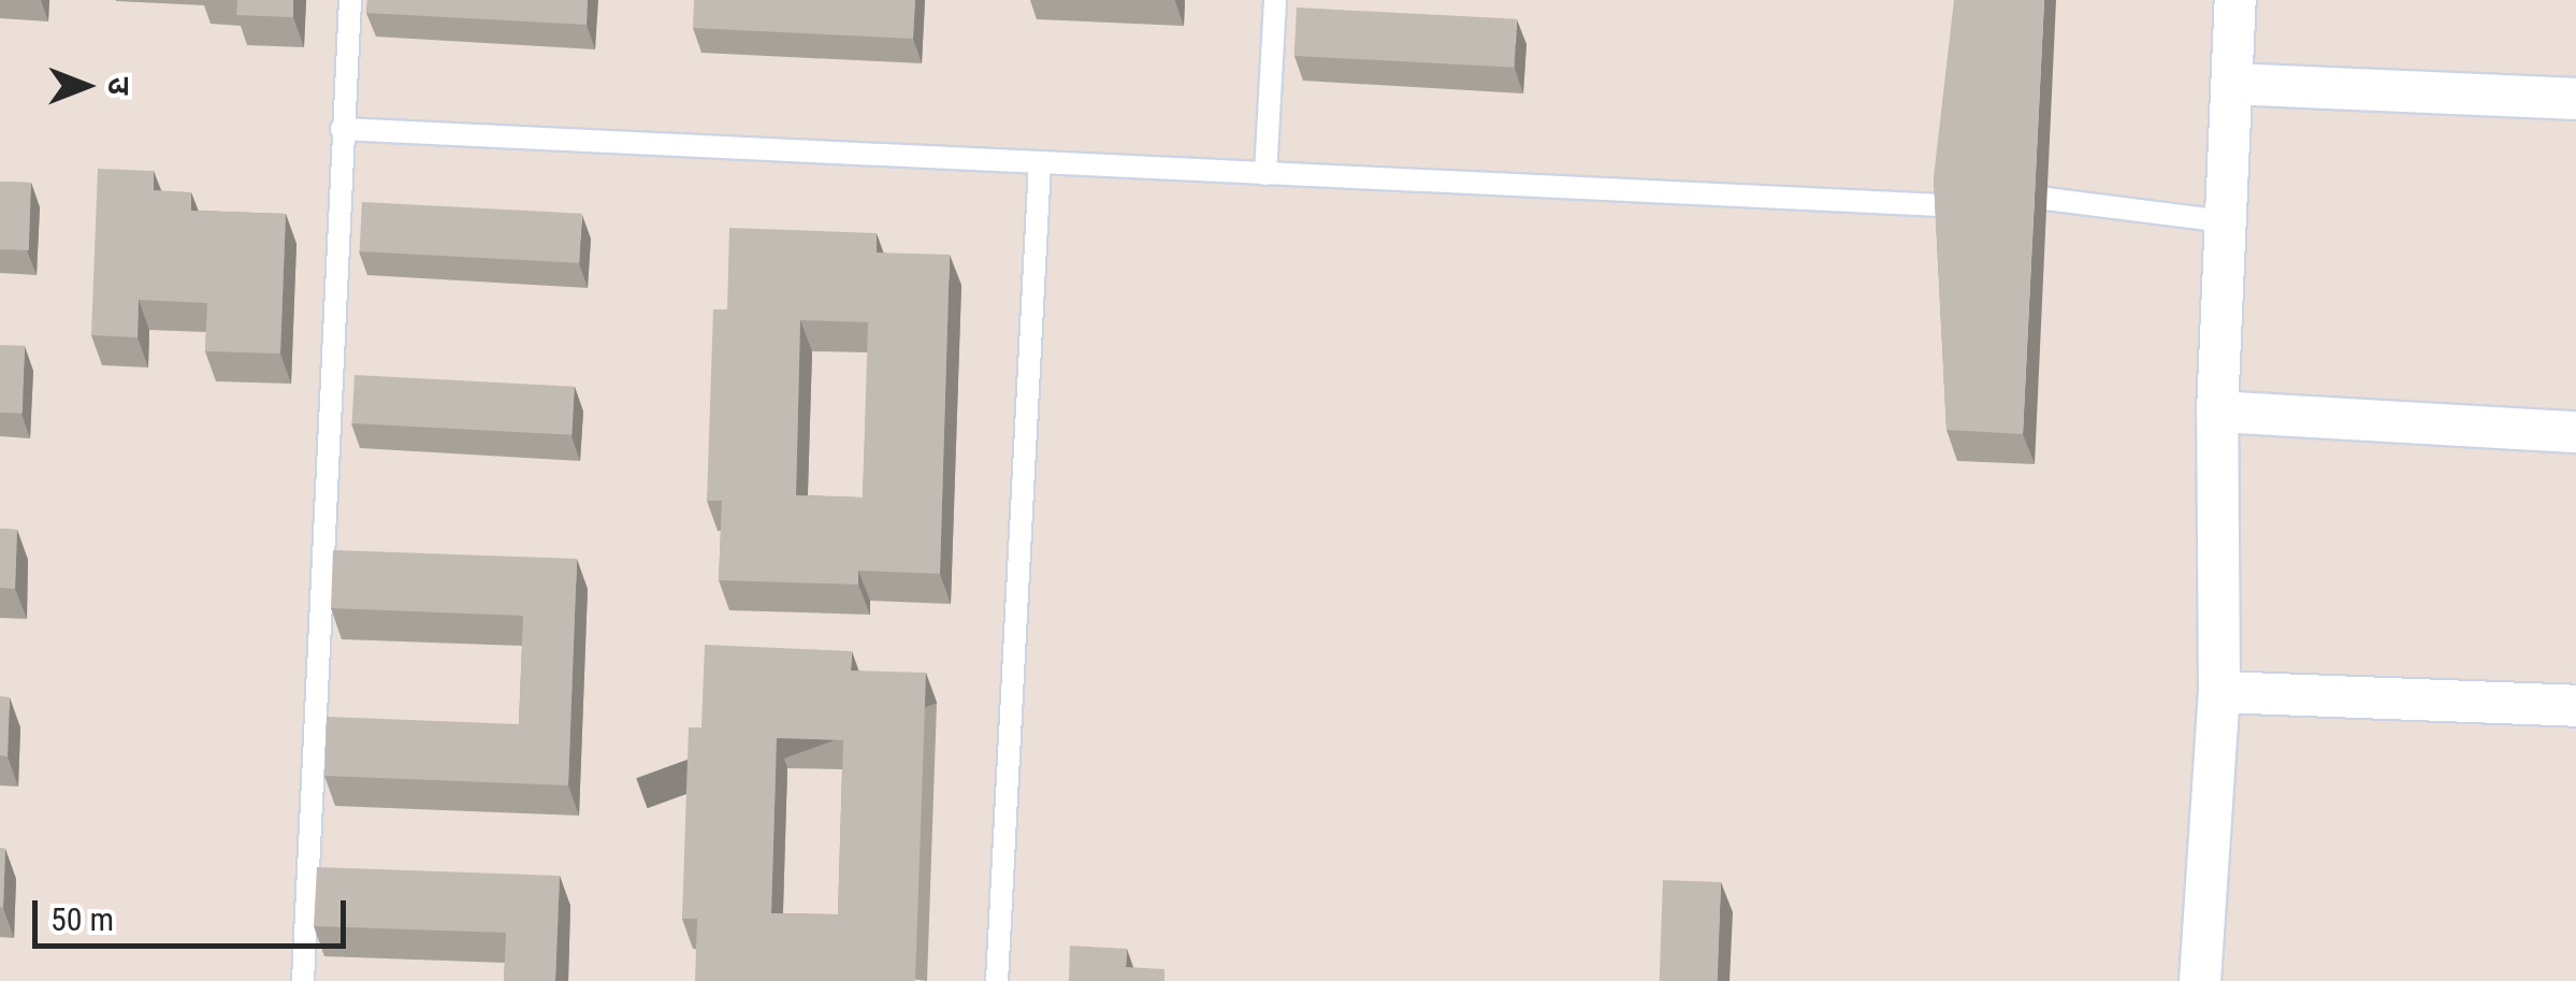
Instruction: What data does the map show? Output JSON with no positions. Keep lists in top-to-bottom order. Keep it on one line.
{"scale_bar":"50 m","north":"right"}
